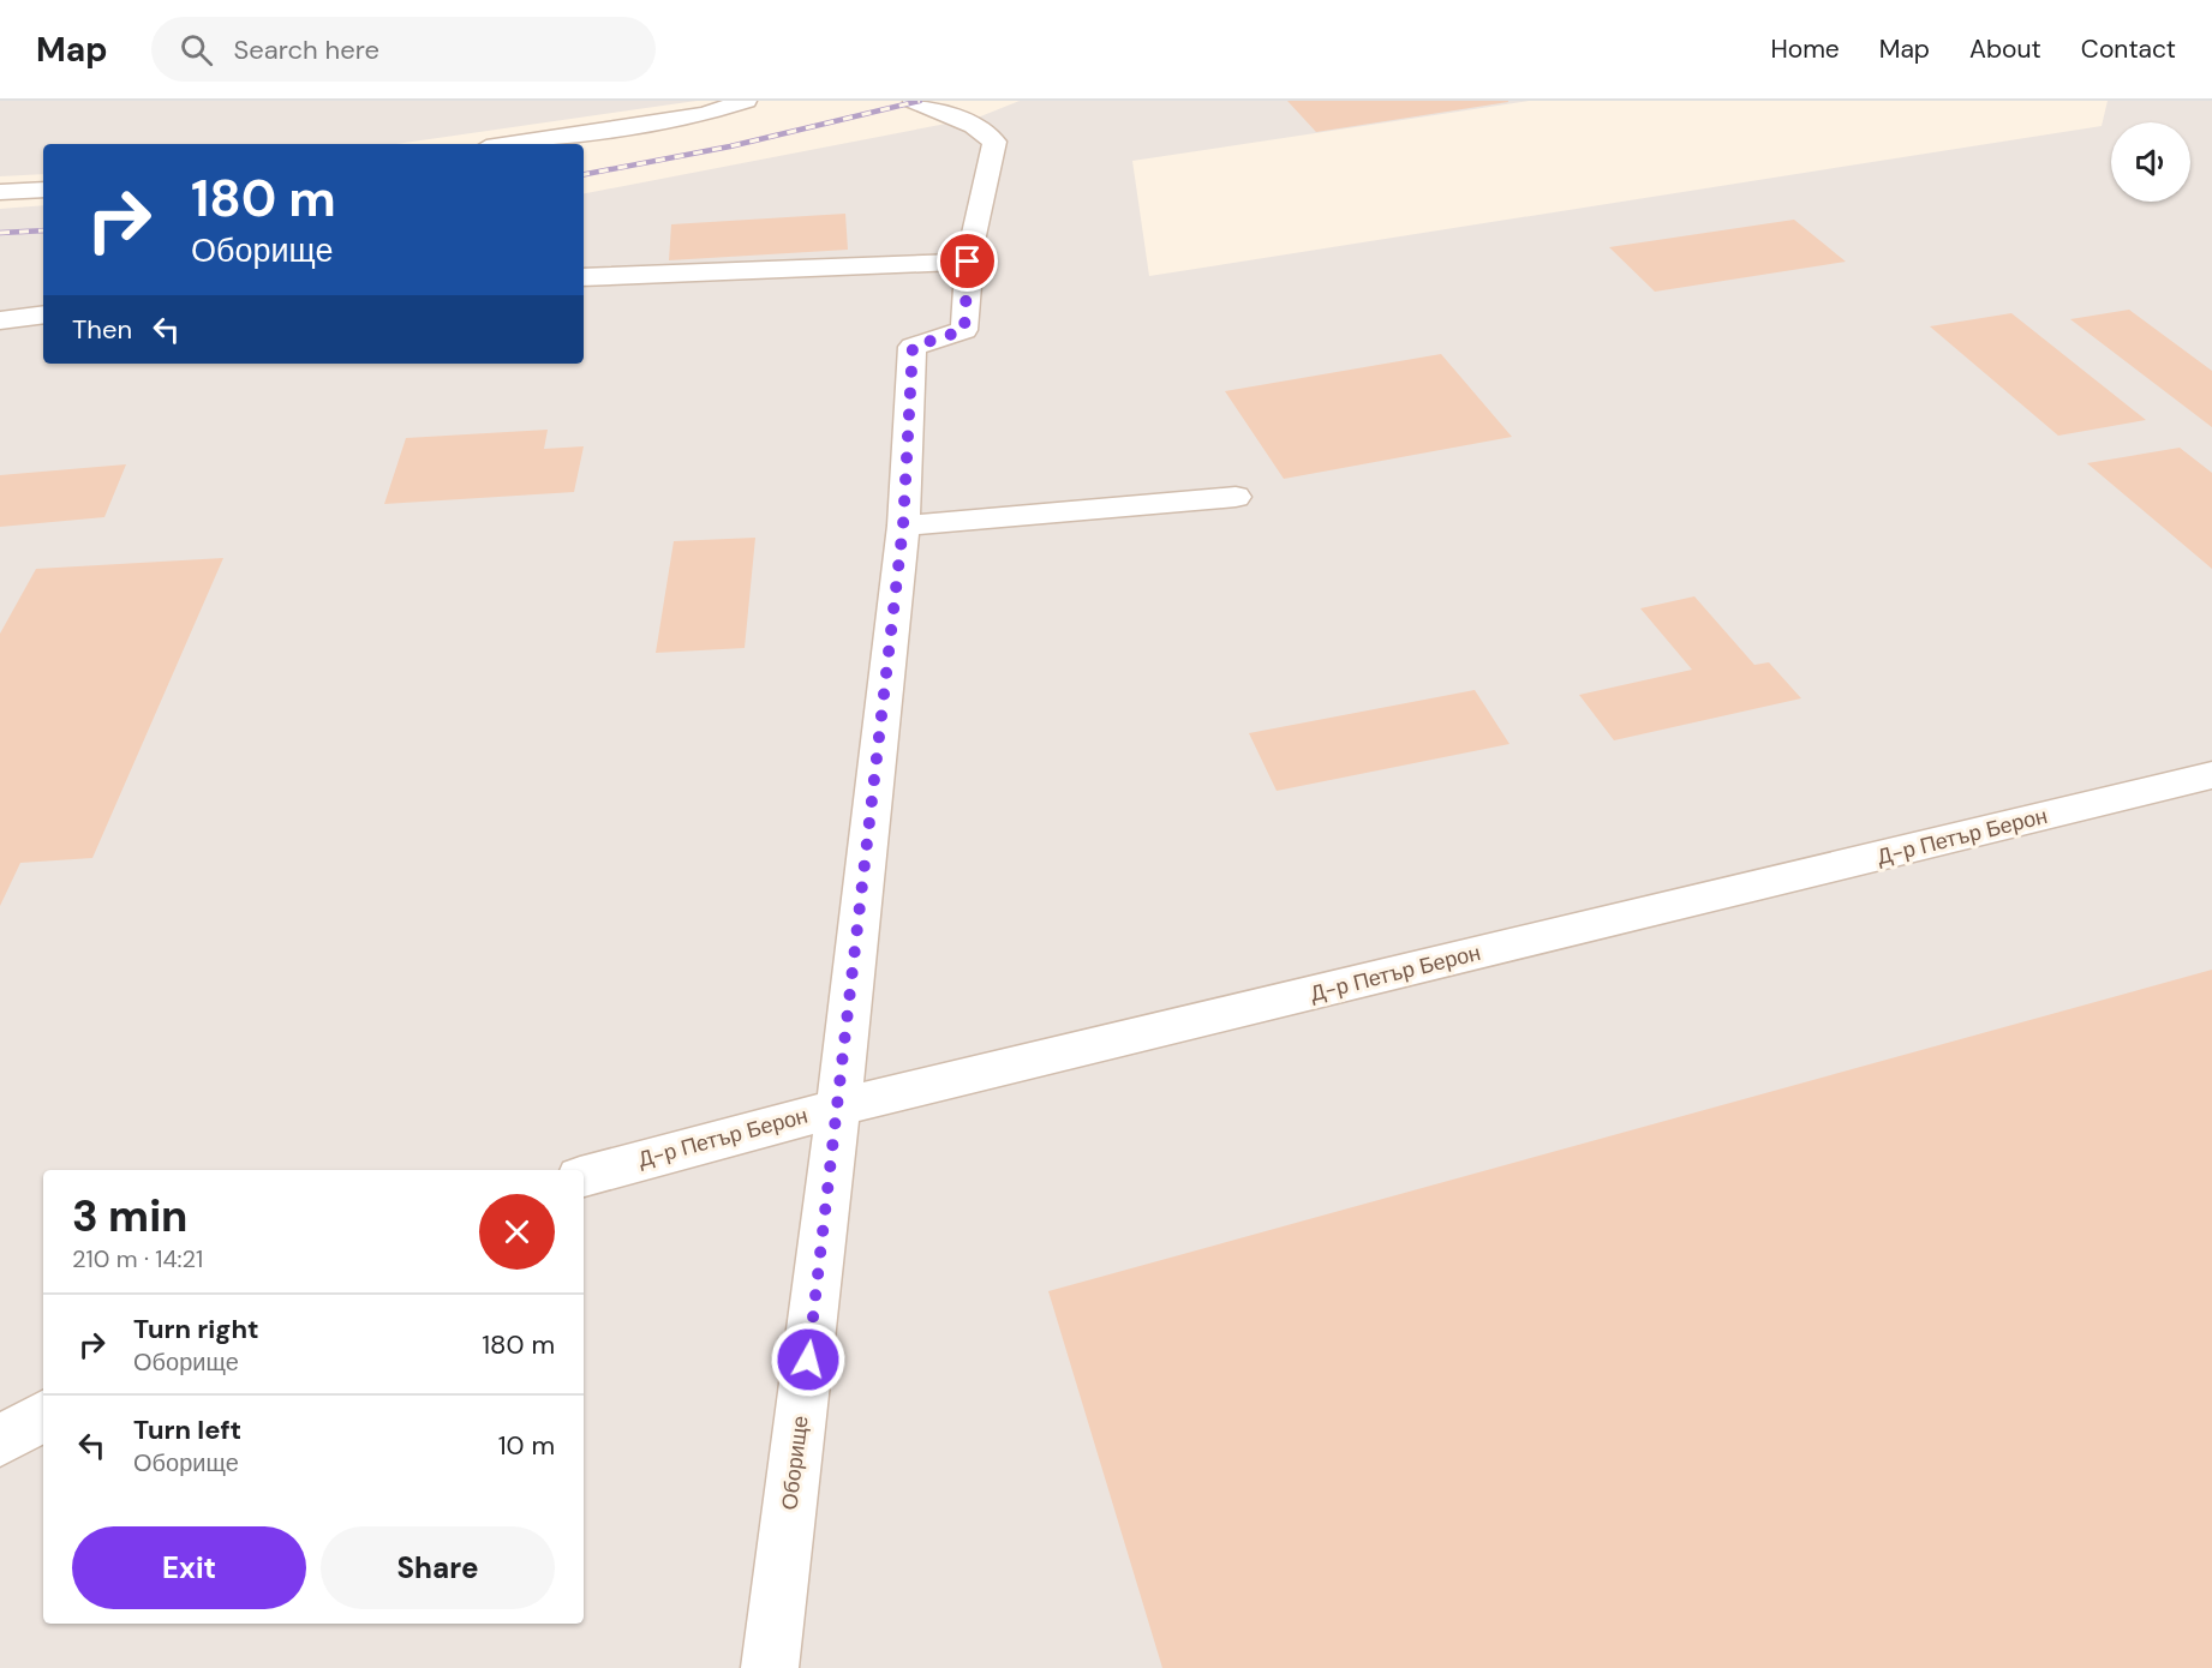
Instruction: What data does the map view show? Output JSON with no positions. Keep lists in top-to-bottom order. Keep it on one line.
{"streets":{"street":["Д-р Петър Берон","Оборище"]},"crossings":[["Д-р Петър Берон","Оборище"]],"page":{"header":"Map","search":"Search here","nav":["Home","Map","About","Contact"],"turn":["180 m","Оборище"],"then":"Then","heading":["3 min","210 m · 14:21"],"list":[{"name":"Turn right","note":"Оборище","value":"180 m"},{"name":"Turn left","note":"Оборище","value":"10 m"}],"buttons":["Exit","Share"]}}
